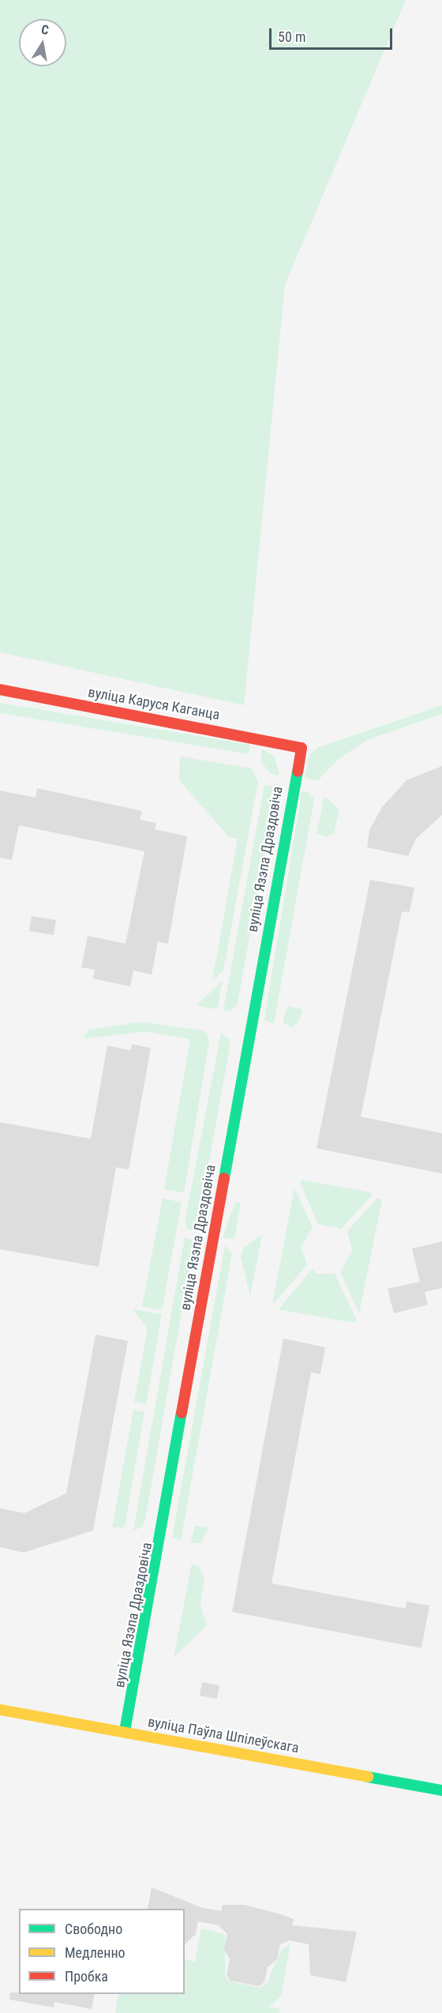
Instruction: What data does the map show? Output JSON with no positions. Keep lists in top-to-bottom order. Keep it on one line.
{"streets":{"street":["вуліца Каруся Каганца","вуліца Язэпа Драздовіча","вуліца Паўла Шпілеўскага"]},"crossings":[["вуліца Каруся Каганца","вуліца Язэпа Драздовіча"],["вуліца Язэпа Драздовіча","вуліца Паўла Шпілеўскага"]],"legend":["Свободно","Медленно","Пробка"],"scale_bar":"50 m","north":"top"}
